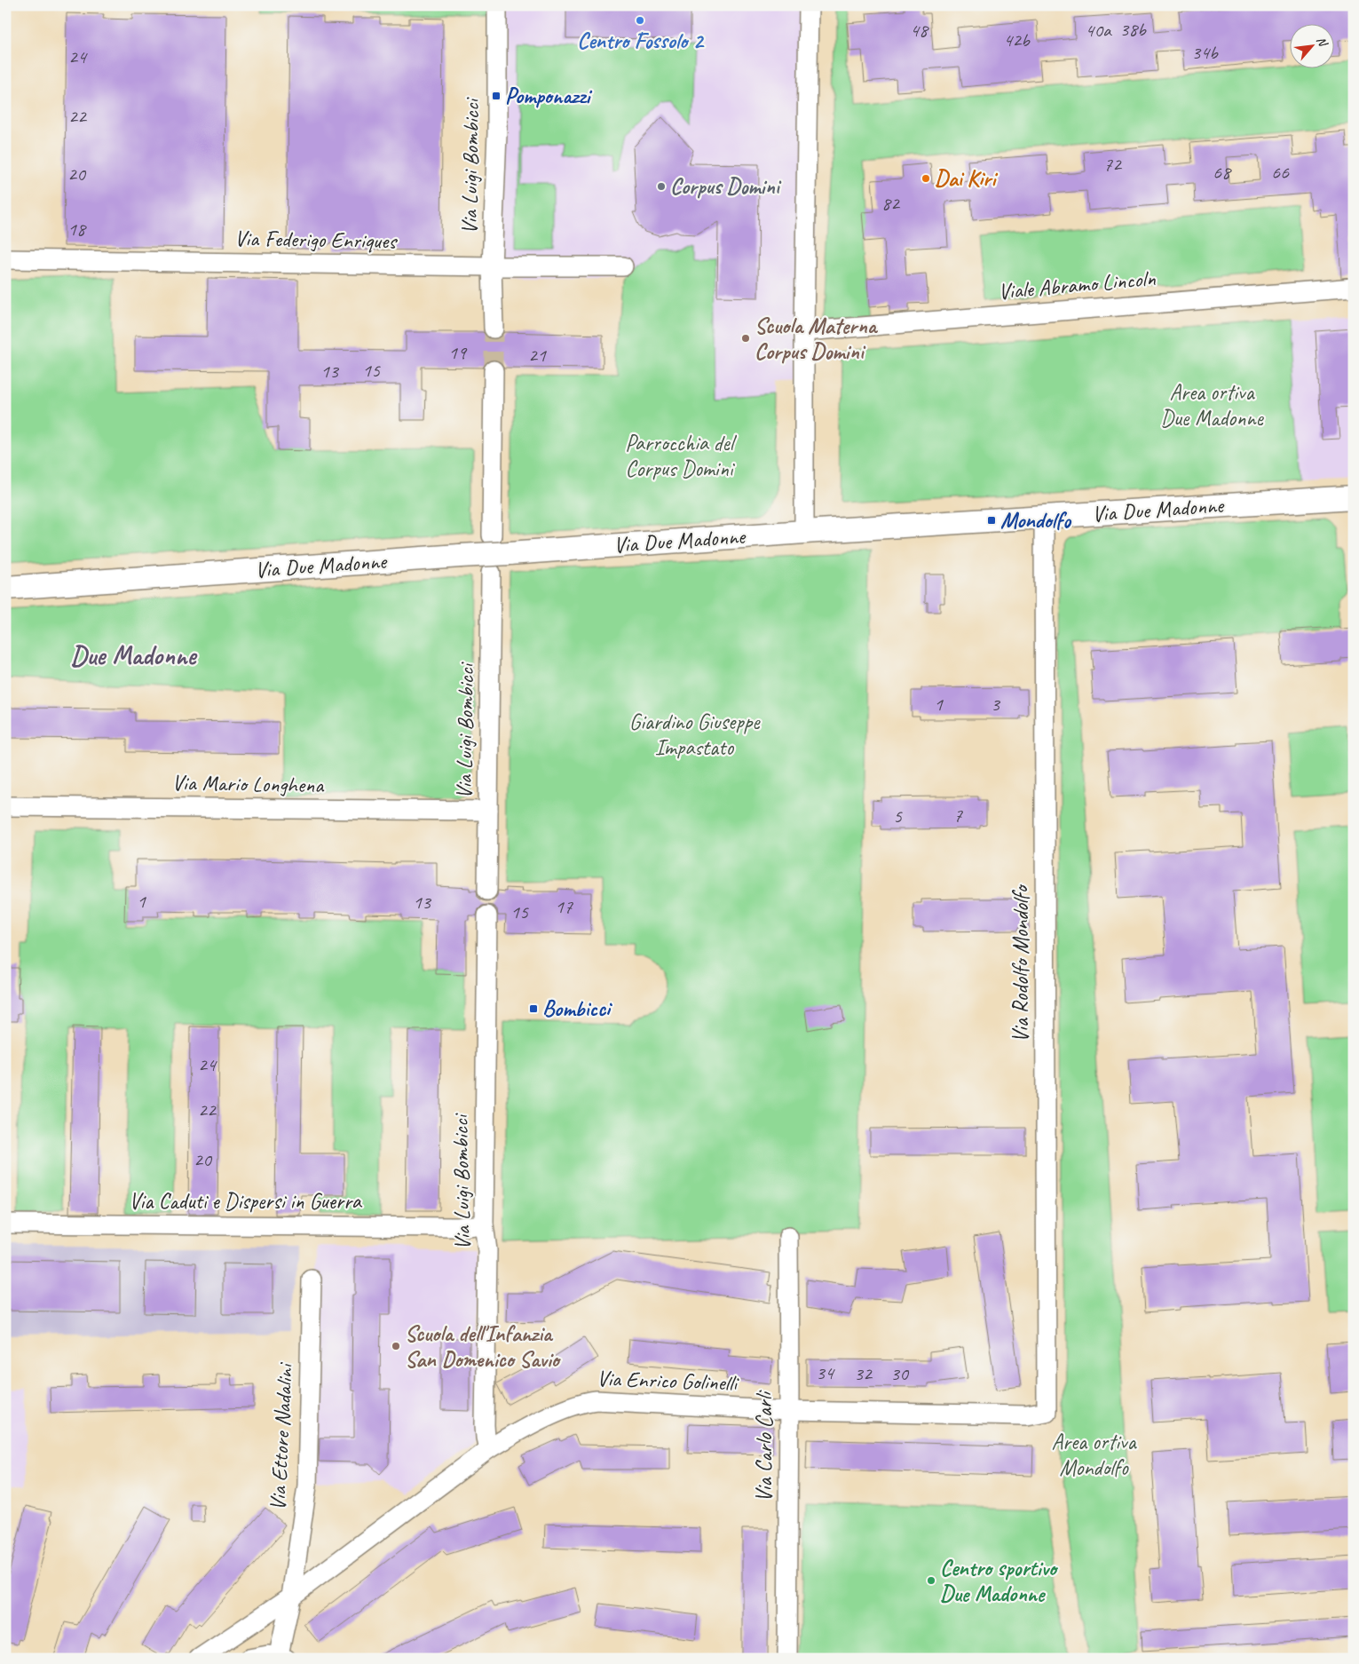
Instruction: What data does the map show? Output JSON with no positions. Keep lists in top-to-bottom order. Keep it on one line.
{"streets":{"main road":["Via Due Madonne"],"street":["Via Luigi Bombicci","Via Federigo Enriques","Viale Abramo Lincoln","Via Mario Longhena","Via Rodolfo Mondolfo","Via Caduti e Dispersi in Guerra","Via Enrico Golinelli","Via Ettore Nadalini","Via Carlo Carli"]},"crossings":[["Via Luigi Bombicci","Via Federigo Enriques"],["Via Luigi Bombicci","Via Mario Longhena"],["Via Luigi Bombicci","Via Caduti e Dispersi in Guerra"],["Via Luigi Bombicci","Via Enrico Golinelli"],["Via Due Madonne","Via Rodolfo Mondolfo"],["Via Rodolfo Mondolfo","Via Enrico Golinelli"],["Via Enrico Golinelli","Via Ettore Nadalini"],["Via Enrico Golinelli","Via Carlo Carli"]],"districts":["Due Madonne"],"parks":["Area ortiva Due Madonne","Parrocchia del Corpus Domini","Giardino Giuseppe Impastato","Area ortiva Mondolfo"],"places":{"other":["Centro Fossolo 2","Dai Kiri","Corpus Domini","Scuola Materna Corpus Domini","Scuola dell'Infanzia San Domenico Savio","Centro sportivo Due Madonne"],"transit":["Pomponazzi","Mondolfo","Bombicci"]},"house_numbers":["38b","48","40a","42b","34b","24","22","72","68","66","20","82","18","19","21","15","13","1","3","7","5","1","13","17","15","24","22","20","34","32","30"],"north":"top right"}
